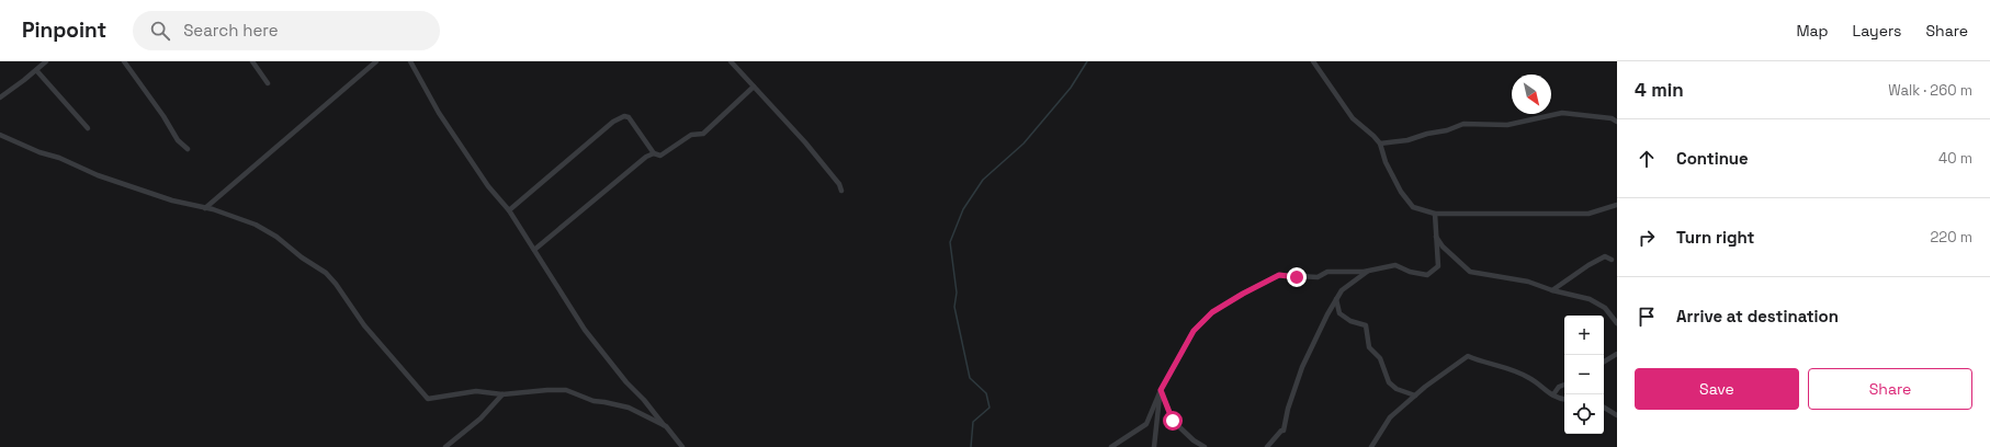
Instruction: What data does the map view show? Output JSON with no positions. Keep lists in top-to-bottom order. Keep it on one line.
{"north":"bottom right","page":{"header":"Pinpoint","search":"Search here","nav":["Map","Layers","Share"],"heading":["4 min","Walk · 260 m"],"list":[["Continue","40 m"],["Turn right","220 m"],"Arrive at destination"],"map_buttons":["+","−"],"buttons":["Save","Share"]}}
